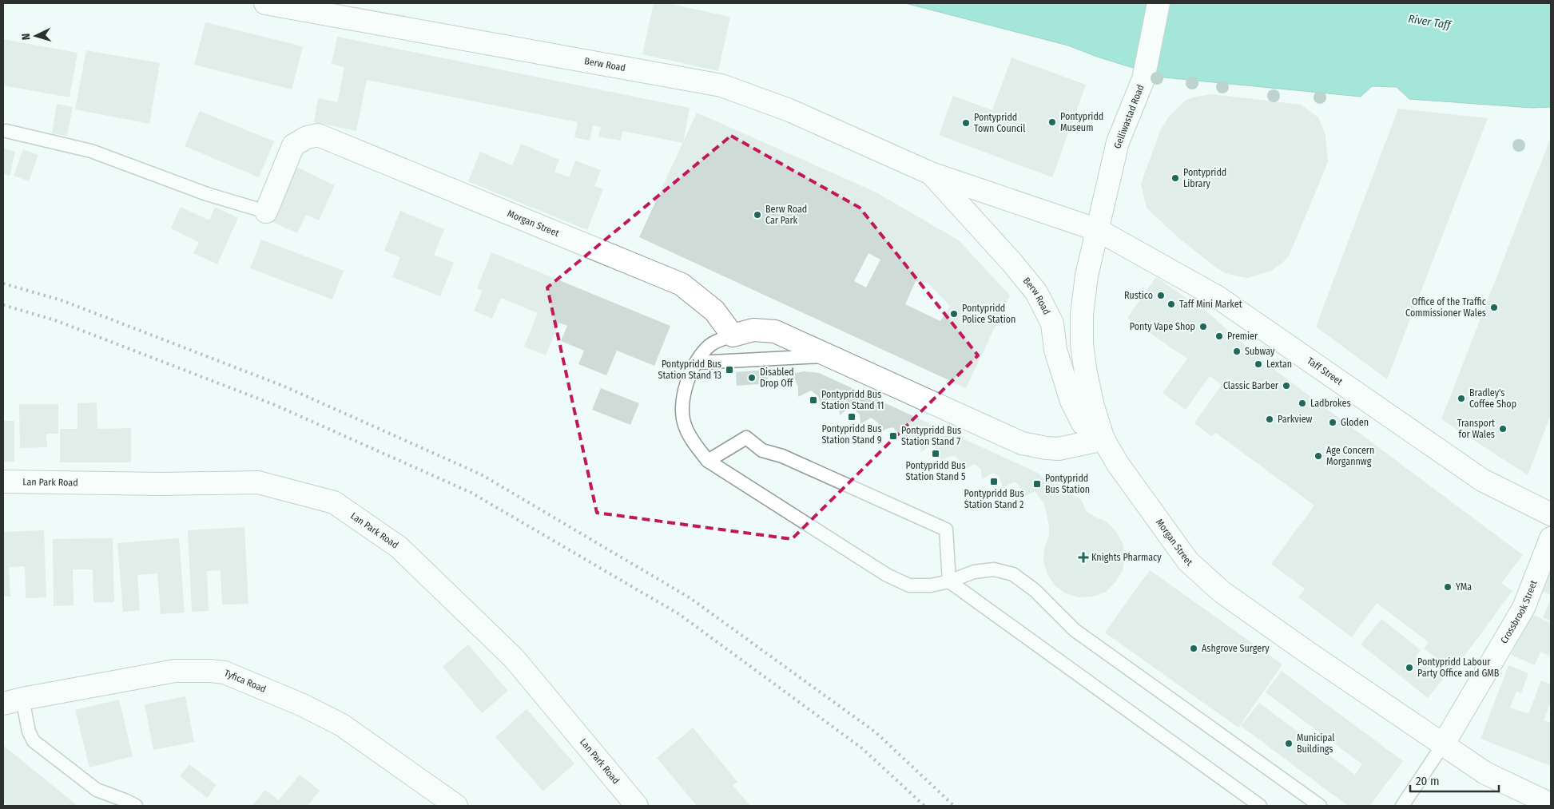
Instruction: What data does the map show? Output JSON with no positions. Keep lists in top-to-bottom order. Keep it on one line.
{"streets":{"street":["Berw Road","Gelliwastad Road","Morgan Street","Taff Street","Lan Park Road","Crossbrook Street","Tyfica Road"]},"crossings":[["Berw Road","Gelliwastad Road"],["Berw Road","Morgan Street"],["Berw Road","Taff Street"],["Gelliwastad Road","Morgan Street"],["Gelliwastad Road","Taff Street"],["Morgan Street","Taff Street"],["Morgan Street","Crossbrook Street"]],"water":["River Taff"],"places":{"other":["Pontypridd Museum","Pontypridd Town Council","Pontypridd Library","Berw Road Car Park","Rustico","Taff Mini Market","Office of the Traffic Commissioner Wales","Pontypridd Police Station","Ponty Vape Shop","Premier","Subway","Lextan","Disabled Drop Off","Classic Barber","Bradley's Coffee Shop","Ladbrokes","Parkview","Gloden","Transport for Wales","Age Concern Morgannwg","YMa","Ashgrove Surgery","Pontypridd Labour Party Office and GMB","Municipal Buildings"],"transit":["Pontypridd Bus Station Stand 13","Pontypridd Bus Station Stand 11","Pontypridd Bus Station Stand 9","Pontypridd Bus Station Stand 7","Pontypridd Bus Station Stand 5","Pontypridd Bus Station Stand 2","Pontypridd Bus Station"],"health":["Knights Pharmacy"]},"scale_bar":"20 m","north":"left"}
